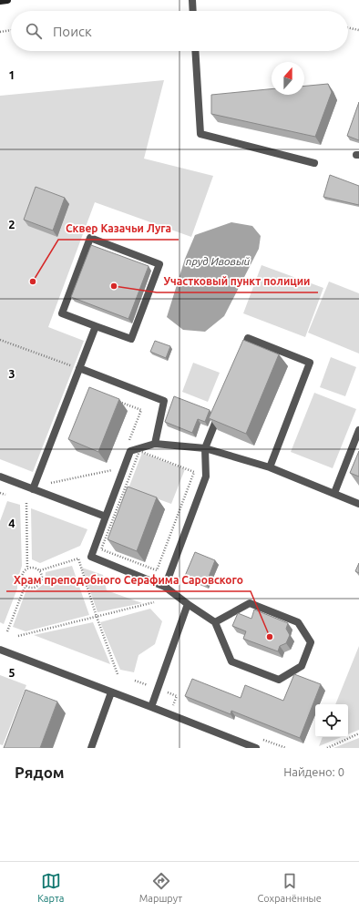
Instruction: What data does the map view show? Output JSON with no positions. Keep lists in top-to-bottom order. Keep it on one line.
{"water":["пруд Ивовый"],"places":["Сквер Казачьи Луга","Участковый пункт полиции","Храм преподобного Серафима Саровского"],"north":"top","page":{"search":"Поиск","heading":["Рядом","Найдено: 0"],"nav":["Карта","Маршрут","Сохранённые"]},"grid":{"rows":["1","2","3","4","5"]}}
